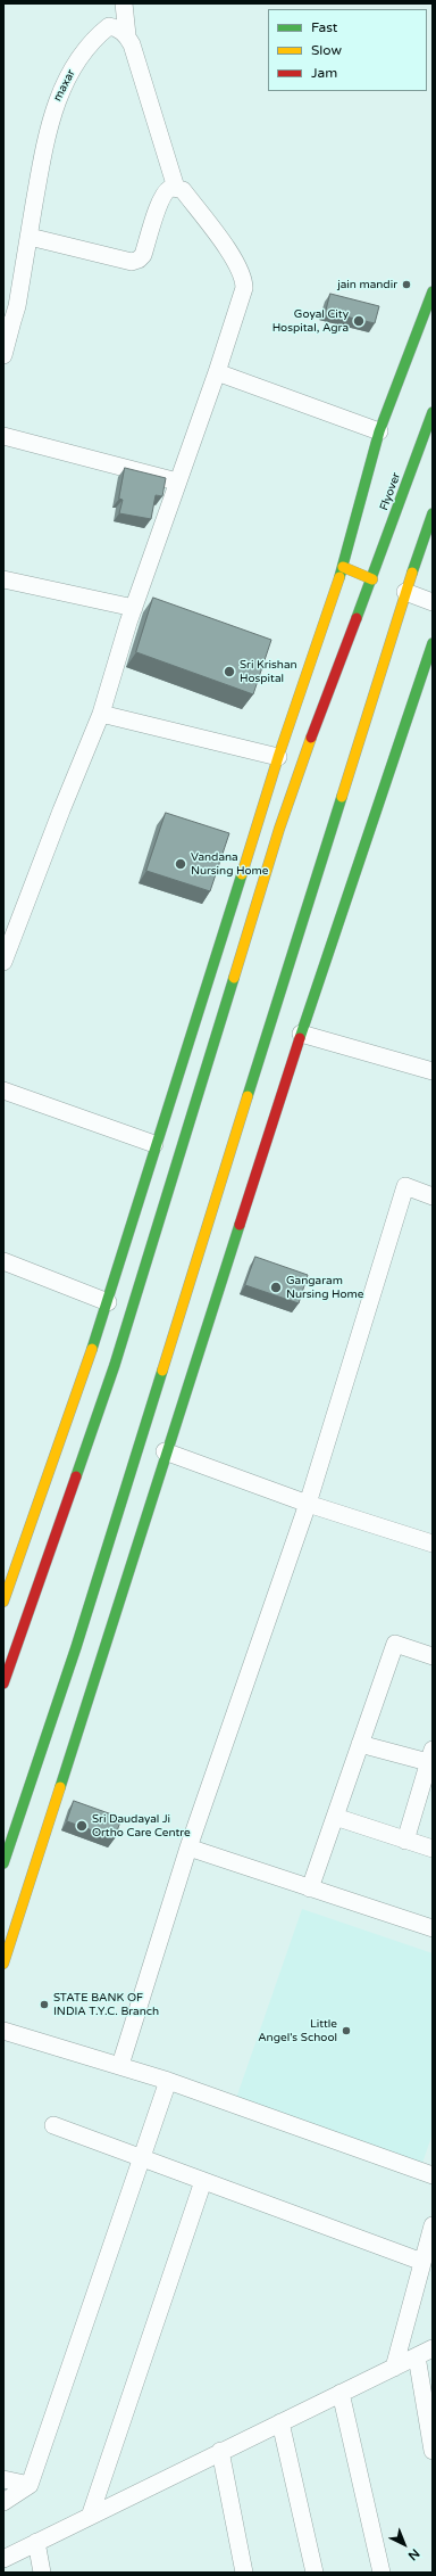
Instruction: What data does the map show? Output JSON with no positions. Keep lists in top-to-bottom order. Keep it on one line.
{"streets":{"main road":["Flyover"],"street":["maxar"]},"places":["jain mandir","Goyal City Hospital, Agra","Sri Krishan Hospital","Vandana Nursing Home","Gangaram Nursing Home","Sri Daudayal Ji Ortho Care Centre","STATE BANK OF INDIA T.Y.C. Branch","Little Angel's School"],"legend":["Fast","Slow","Jam"],"north":"bottom right"}
